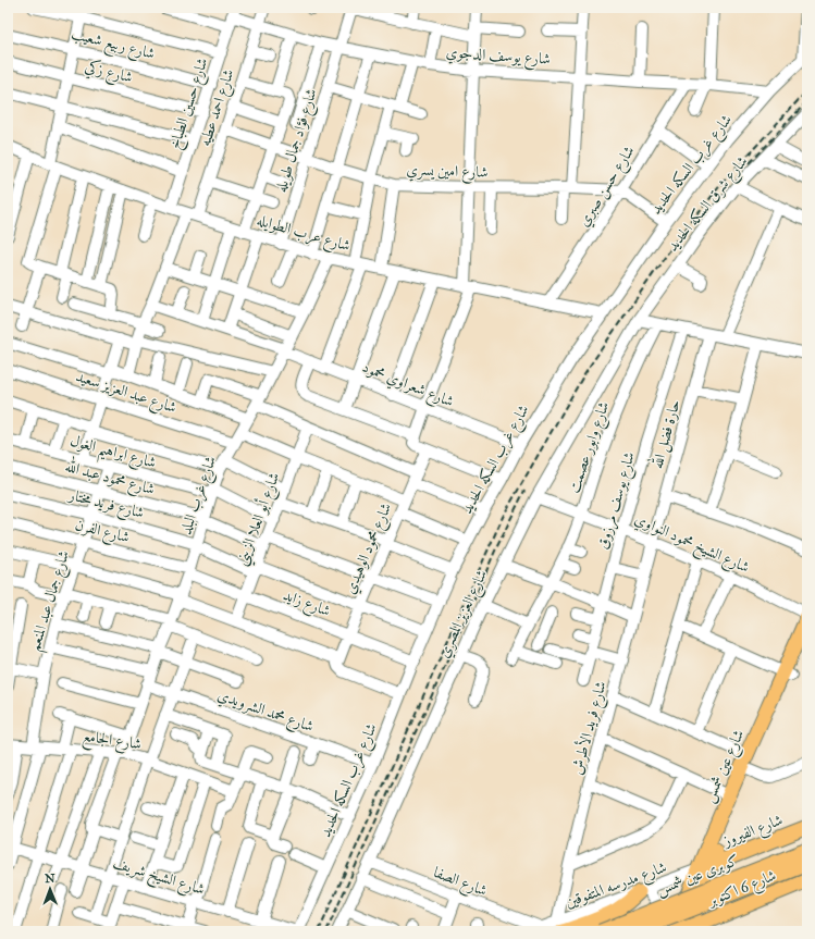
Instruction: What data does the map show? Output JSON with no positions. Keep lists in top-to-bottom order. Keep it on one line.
{"streets":{"main road":["شارع عين شمس","شارع الفيروز","كوبرى عين شمس","شارع 6 اكتوبر"],"street":["شارع ربيع شعيب","شارع يوسف الدجوي","شارع زكي","شارع حسين الطباخ","شارع احمد عطيه","شارع فؤاد جمال طويله","شارع غرب السكه الحديد","شارع امين يسري","شارع حسن صبري","شارع شرق السكه الحديد","شارع عرب الطوايله","شارع شعراوي محمود","شارع عبد العزيز سعيد","حارة فضل الله","شارع وابور عصمت","شارع ابراهيم الغول","شارع محمود عبد الله","شارع غرب البلد","شارع يوسف مرزوق","شارع فريد مختار","شارع أبو العلا الزيني","شارع الفرن","شارع الشيخ محمود النواوي","شارع محمود الوهيدي","شارع جمال عبد المنعم","شارع زايد","شارع العزيز المصري","شارع محمد الشرويدي","شارع فريد الأطرش","شارع الجامع","شارع الشيخ شريف","شارع الصفا","شارع مدرسه المتفوقين"]},"crossings":[["شارع ربيع شعيب","شارع حسين الطباخ"],["شارع يوسف الدجوي","شارع حسين الطباخ"],["شارع يوسف الدجوي","شارع احمد عطيه"],["شارع يوسف الدجوي","شارع فؤاد جمال طويله"],["شارع يوسف الدجوي","شارع غرب السكه الحديد"],["شارع يوسف الدجوي","شارع حسن صبري"],["شارع زكي","شارع حسين الطباخ"],["شارع حسين الطباخ","شارع عرب الطوايله"],["شارع احمد عطيه","شارع امين يسري"],["شارع احمد عطيه","شارع عرب الطوايله"],["شارع فؤاد جمال طويله","شارع امين يسري"],["شارع فؤاد جمال طويله","شارع عرب الطوايله"],["شارع غرب السكه الحديد","شارع عرب الطوايله"],["شارع غرب السكه الحديد","شارع شعراوي محمود"],["شارع غرب السكه الحديد","شارع محمود عبد الله"],["شارع غرب السكه الحديد","شارع فريد مختار"],["شارع غرب السكه الحديد","شارع زايد"],["شارع غرب السكه الحديد","شارع محمد الشرويدي"],["شارع غرب السكه الحديد","شارع الشيخ شريف"],["شارع امين يسري","شارع حسن صبري"],["شارع حسن صبري","شارع عرب الطوايله"],["شارع شرق السكه الحديد","شارع العزيز المصري"],["شارع عرب الطوايله","شارع غرب البلد"],["شارع شعراوي محمود","شارع غرب البلد"],["شارع عبد العزيز سعيد","شارع غرب البلد"],["حارة فضل الله","شارع الشيخ محمود النواوي"],["حارة فضل الله","شارع فريد الأطرش"],["شارع وابور عصمت","شارع الشيخ محمود النواوي"],["شارع ابراهيم الغول","شارع غرب البلد"],["شارع ابراهيم الغول","شارع جمال عبد المنعم"],["شارع محمود عبد الله","شارع غرب البلد"],["شارع محمود عبد الله","شارع أبو العلا الزيني"],["شارع محمود عبد الله","شارع محمود الوهيدي"],["شارع محمود عبد الله","شارع جمال عبد المنعم"],["شارع غرب البلد","شارع فريد مختار"],["شارع غرب البلد","شارع الفرن"],["شارع غرب البلد","شارع زايد"],["شارع غرب البلد","شارع محمد الشرويدي"],["شارع غرب البلد","شارع الجامع"],["شارع غرب البلد","شارع الشيخ شريف"],["شارع يوسف مرزوق","شارع الشيخ محمود النواوي"],["شارع فريد مختار","شارع أبو العلا الزيني"],["شارع فريد مختار","شارع محمود الوهيدي"],["شارع فريد مختار","شارع جمال عبد المنعم"],["شارع أبو العلا الزيني","شارع زايد"],["شارع الفرن","شارع جمال عبد المنعم"],["شارع الفرن","شارع زايد"],["شارع الشيخ محمود النواوي","شارع العزيز المصري"],["شارع الشيخ محمود النواوي","شارع فريد الأطرش"],["شارع الشيخ محمود النواوي","شارع عين شمس"],["شارع محمود الوهيدي","شارع زايد"],["شارع جمال عبد المنعم","شارع الجامع"],["شارع جمال عبد المنعم","شارع الشيخ شريف"],["شارع العزيز المصري","شارع الصفا"],["شارع فريد الأطرش","شارع مدرسه المتفوقين"],["شارع عين شمس","شارع الفيروز"],["شارع عين شمس","شارع مدرسه المتفوقين"],["شارع عين شمس","شارع 6 اكتوبر"],["شارع الفيروز","شارع مدرسه المتفوقين"],["شارع الصفا","شارع مدرسه المتفوقين"]],"north":"top"}
